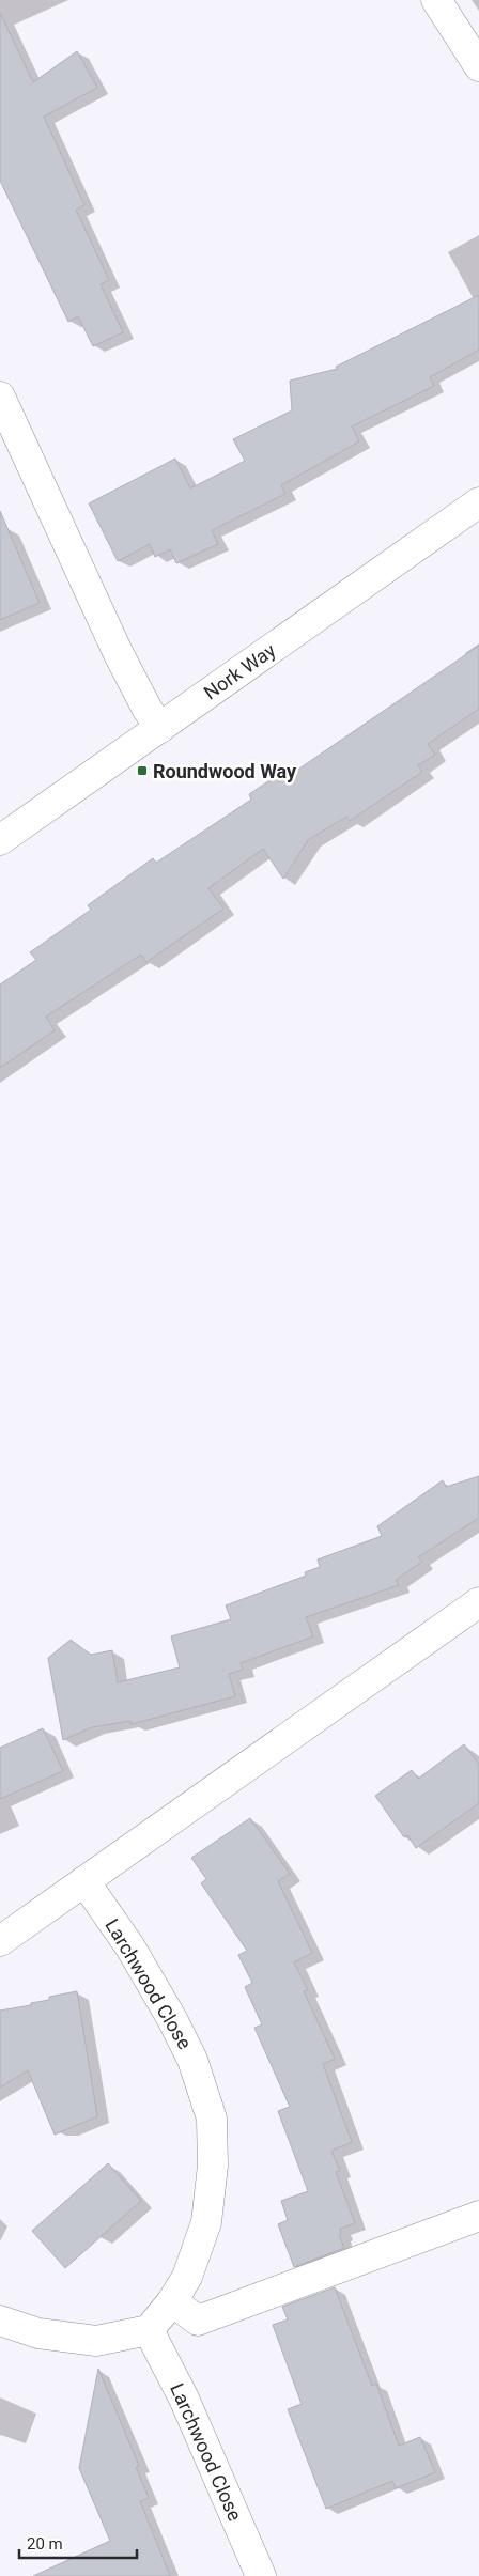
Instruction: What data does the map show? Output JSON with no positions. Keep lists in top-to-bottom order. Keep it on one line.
{"streets":{"street":["Nork Way","Larchwood Close"]},"places":{"transit":["Roundwood Way"]},"scale_bar":"20 m"}
